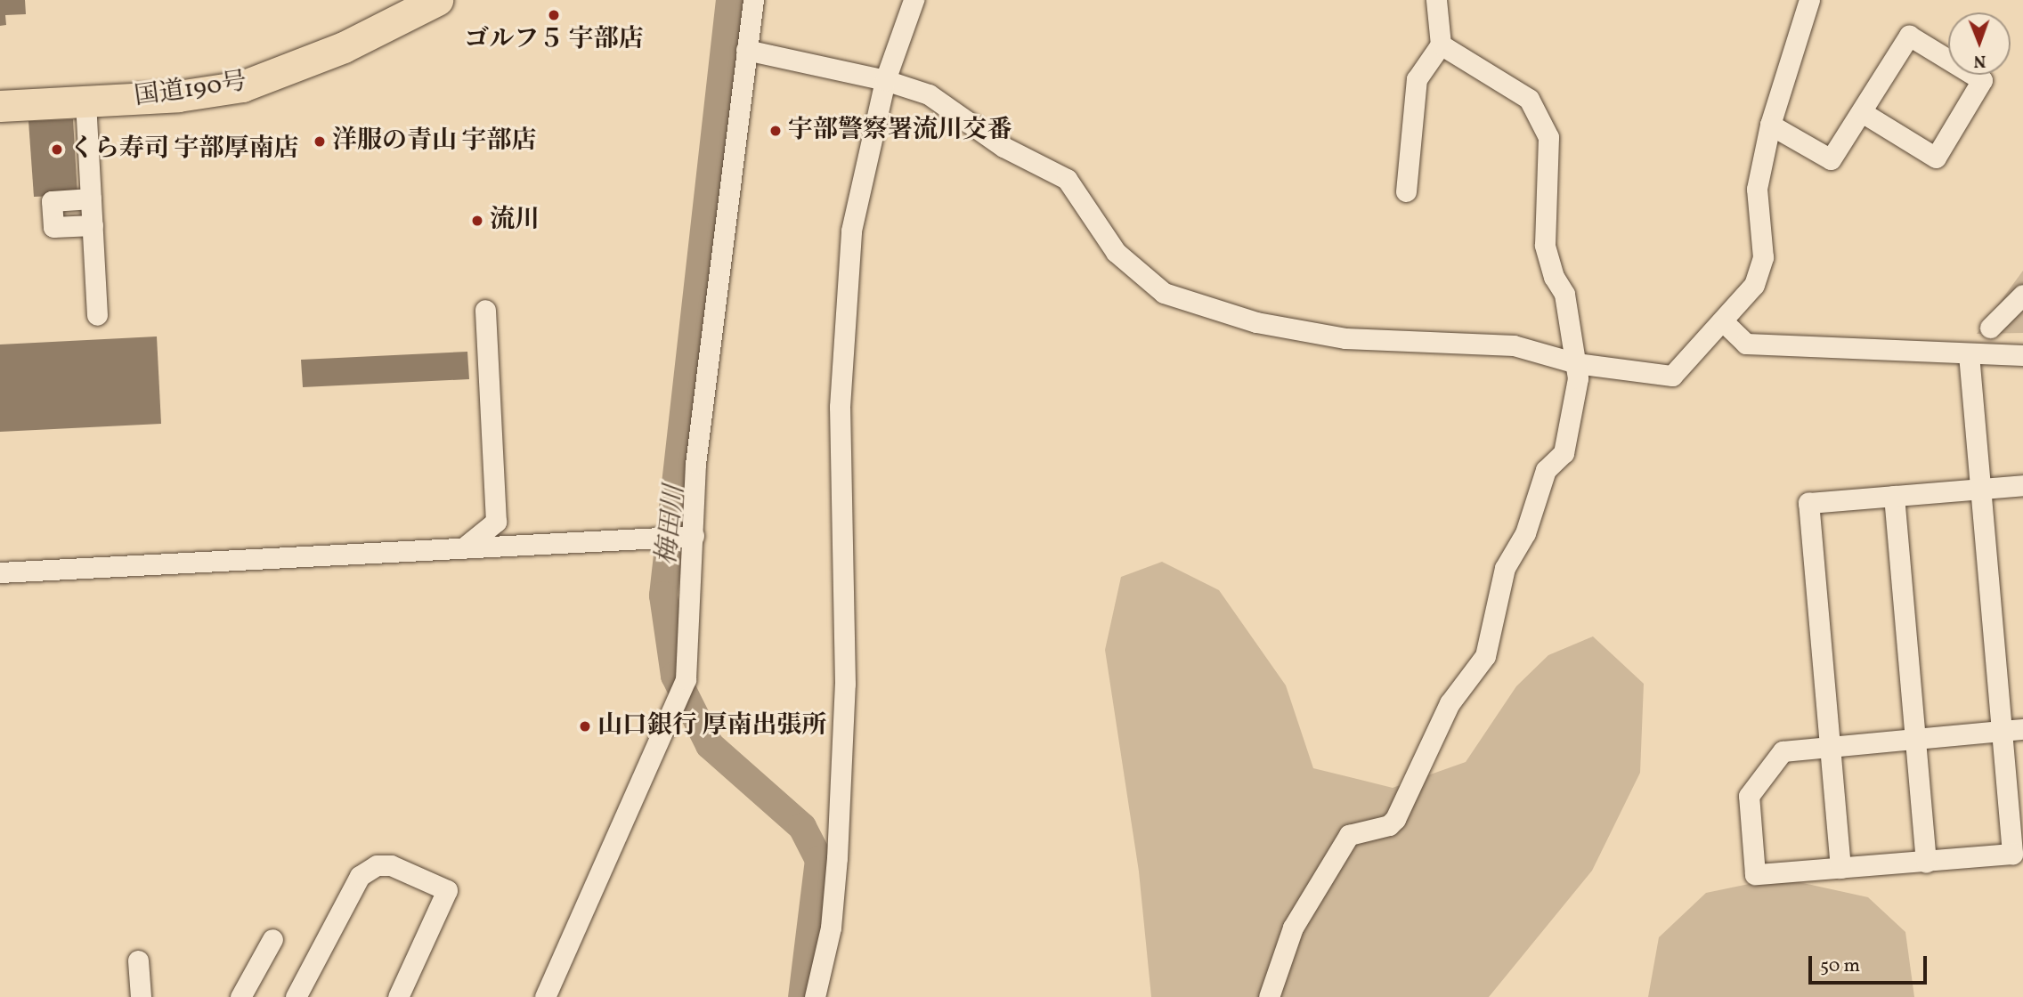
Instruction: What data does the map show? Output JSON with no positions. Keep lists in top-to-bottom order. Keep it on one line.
{"streets":{"highway":["国道190号"]},"water":["梅田川"],"places":["ゴルフ５ 宇部店","宇部警察署流川交番","洋服の青山 宇部店","くら寿司 宇部厚南店","流川","山口銀行 厚南出張所"],"scale_bar":"50 m","north":"bottom"}
